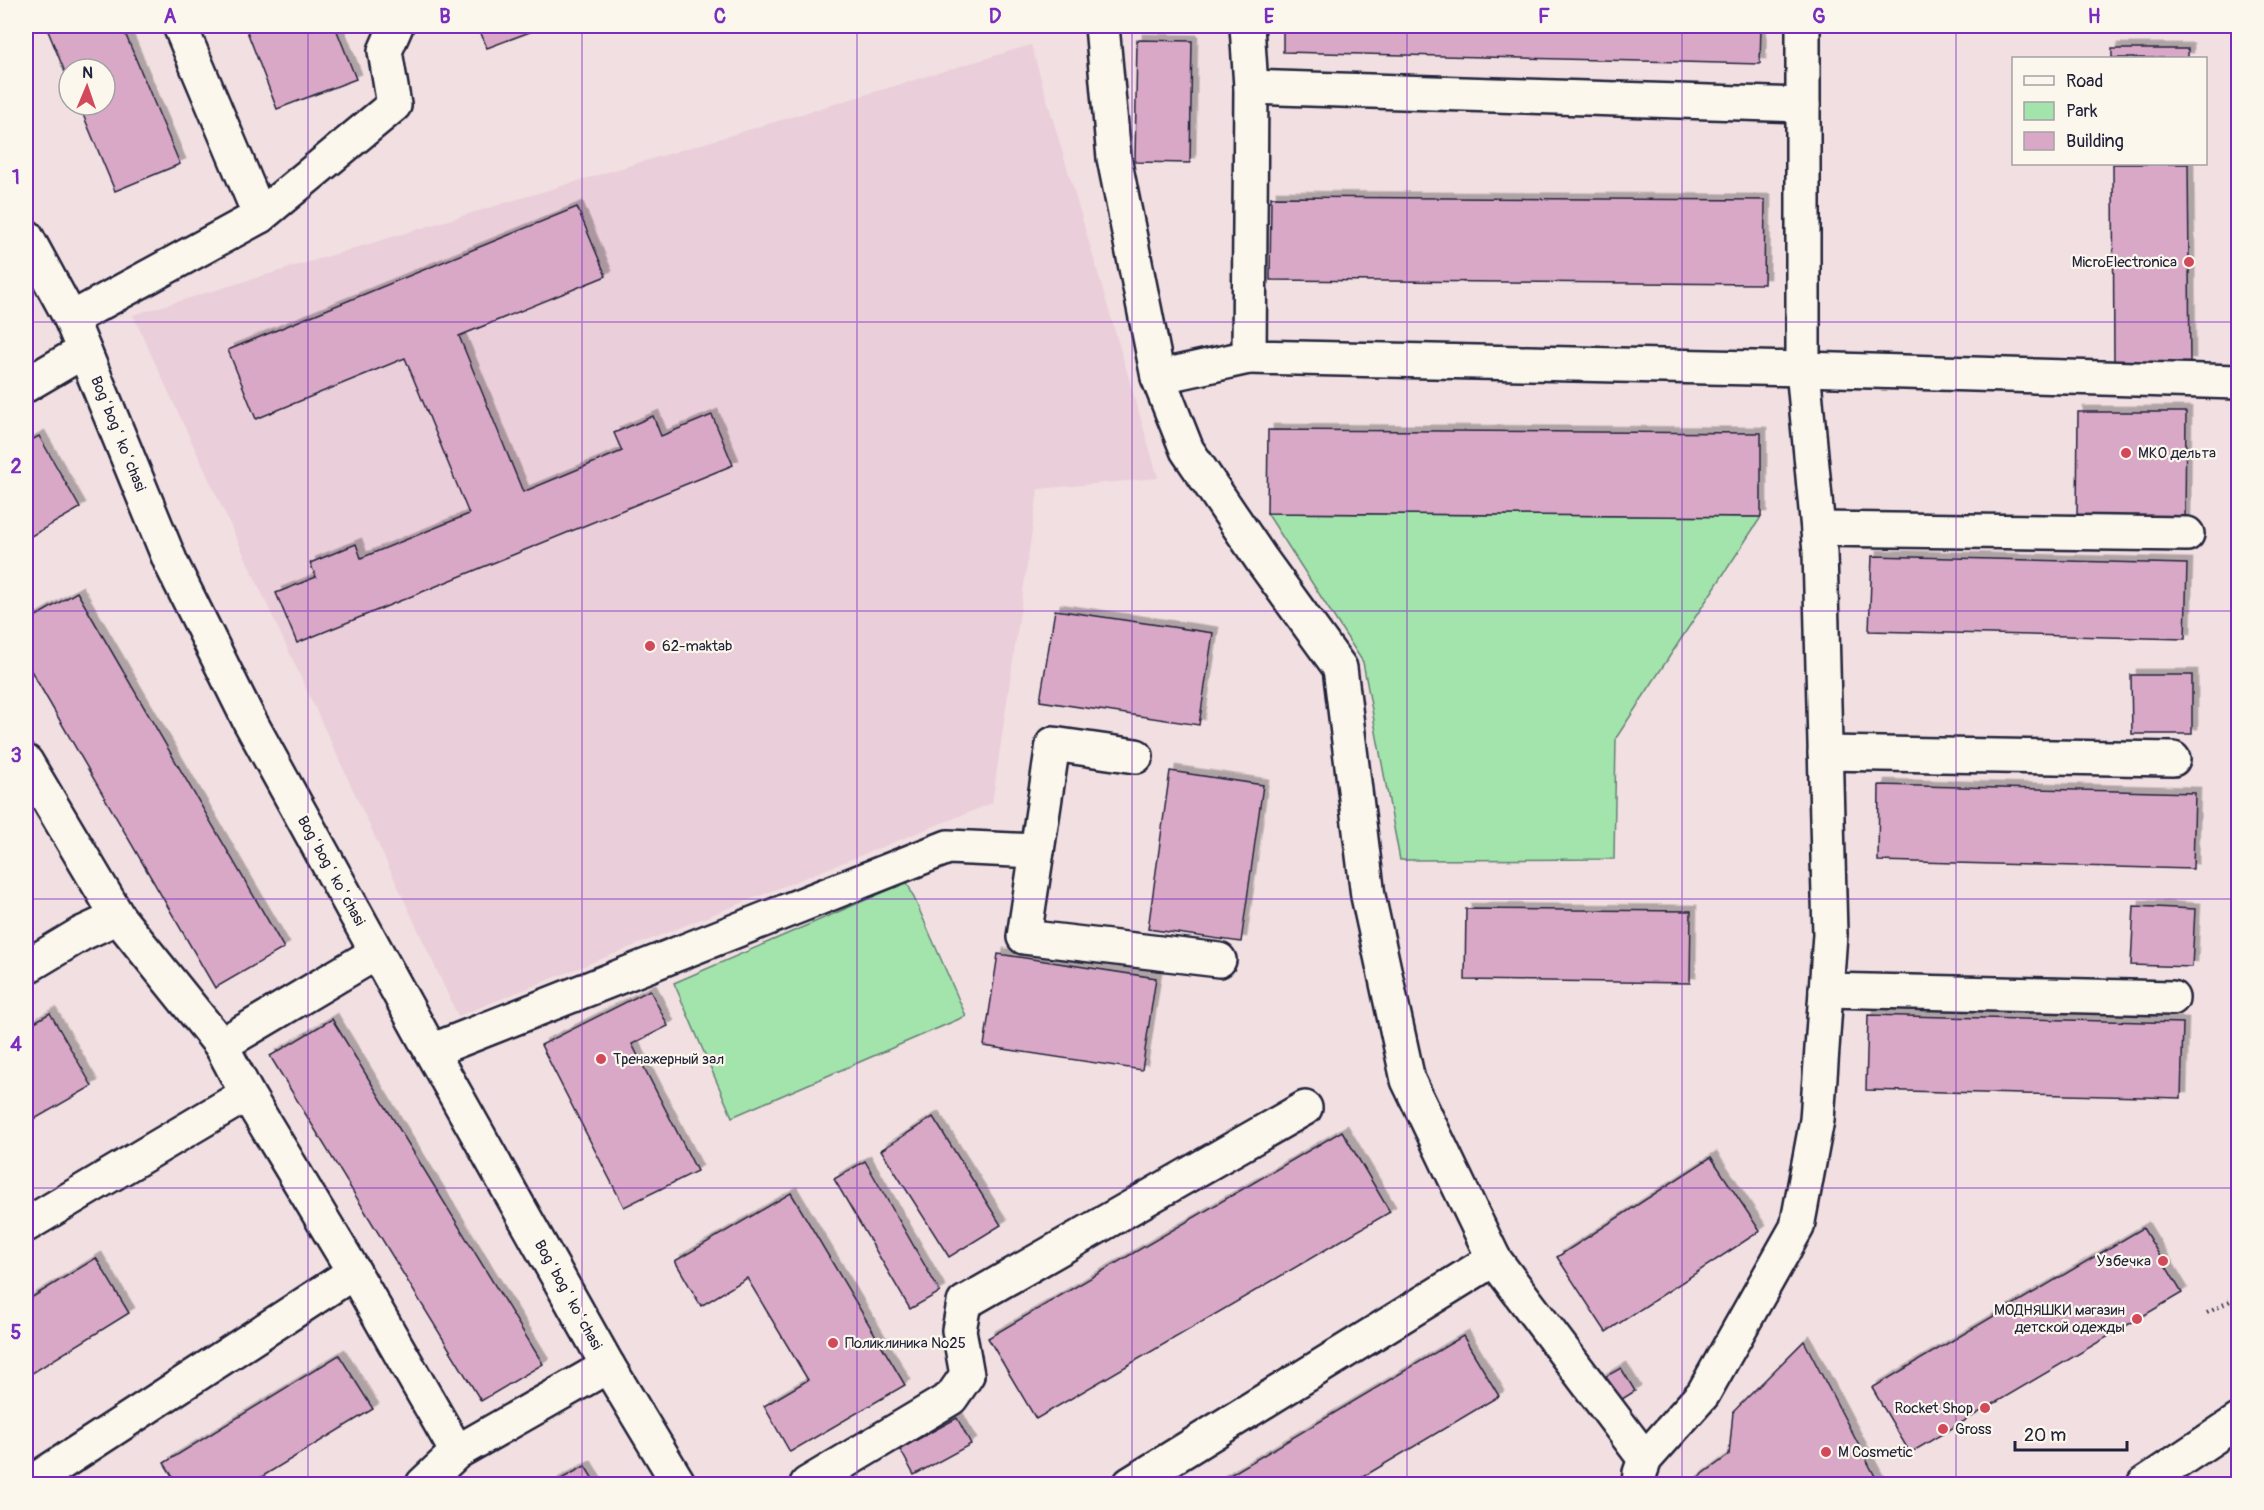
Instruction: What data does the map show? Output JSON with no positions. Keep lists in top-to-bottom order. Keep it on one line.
{"streets":{"street":["Bogʻbogʻ koʻchasi"]},"places":["MicroElectronica","МКО дельта","62-maktab","Тренажерный зал","Узбечка","МОДНЯШКИ магазин детской одежды","Поликлиника №25","Rocket Shop","Gross","M Cosmetic"],"legend":["Road","Park","Building"],"scale_bar":"20 m","north":"top","grid":{"columns":["A","B","C","D","E","F","G","H"],"rows":["1","2","3","4","5"]}}
